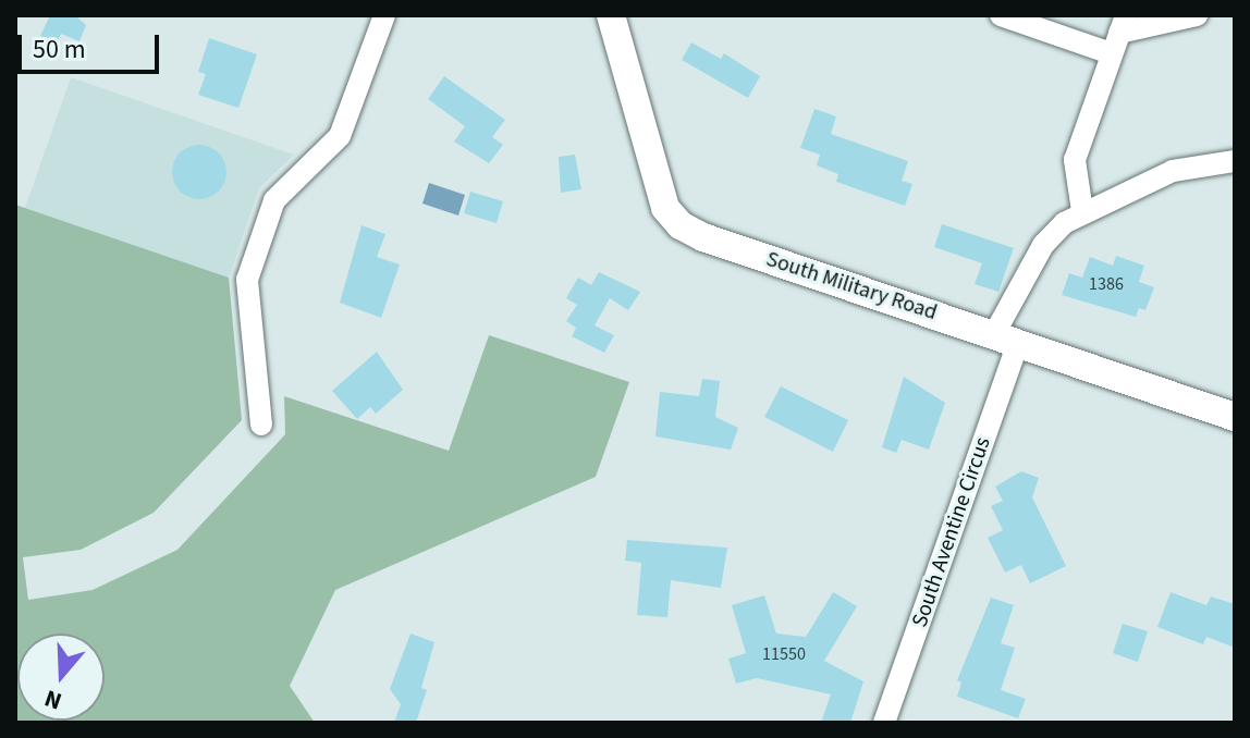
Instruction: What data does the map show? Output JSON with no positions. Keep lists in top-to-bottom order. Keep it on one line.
{"streets":{"street":["South Military Road","South Aventine Circus"]},"crossings":[["South Military Road","South Aventine Circus"]],"house_numbers":["1386","11550"],"scale_bar":"50 m","north":"bottom"}
